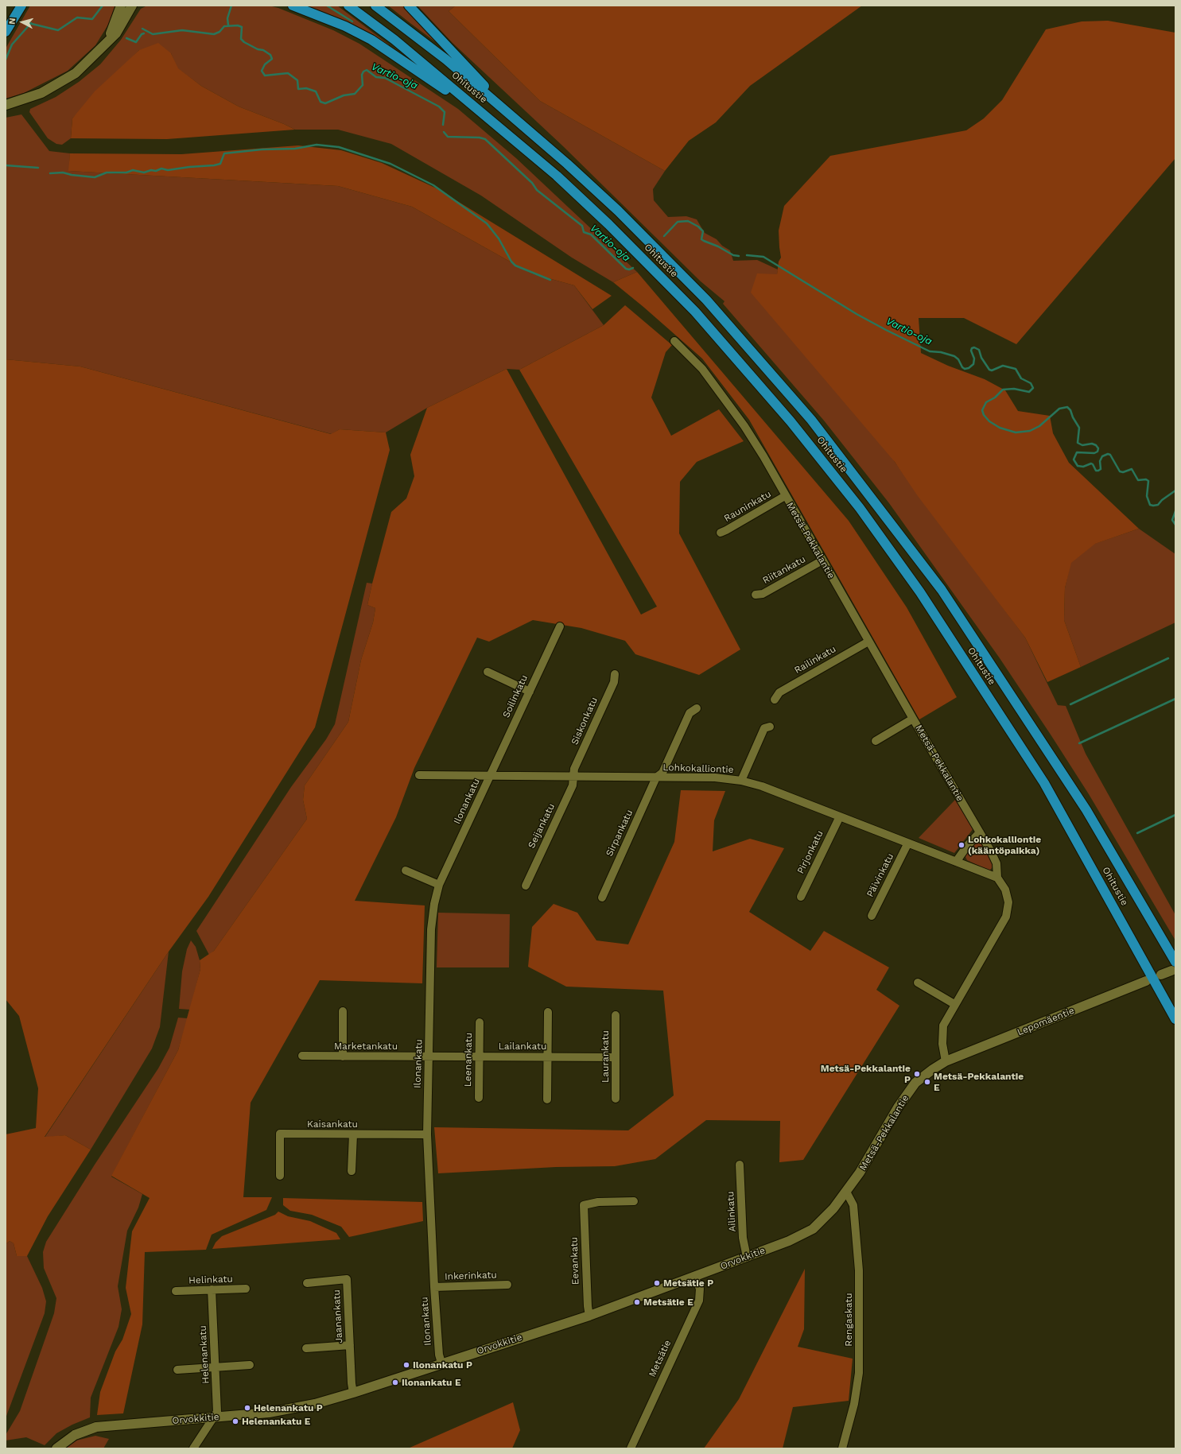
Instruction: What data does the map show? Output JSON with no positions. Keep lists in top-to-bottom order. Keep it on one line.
{"streets":{"highway":["Ohitustie"],"street":["Rauninkatu","Metsä-Pekkalantie","Riitankatu","Railinkatu","Soilinkatu","Siskonkatu","Lohkokalliontie","Ilonankatu","Seijankatu","Sirpankatu","Pirjonkatu","Päivinkatu","Lepomäentie","Marketankatu","Lailankatu","Laurankatu","Leenankatu","Kaisankatu","Ailinkatu","Orvokkitie","Eevankatu","Inkerinkatu","Helinkatu","Jaanankatu","Rengaskatu","Helenankatu","Metsätie"]},"crossings":[["Rauninkatu","Metsä-Pekkalantie"],["Metsä-Pekkalantie","Riitankatu"],["Metsä-Pekkalantie","Railinkatu"],["Metsä-Pekkalantie","Lohkokalliontie"],["Metsä-Pekkalantie","Lepomäentie"],["Metsä-Pekkalantie","Orvokkitie"],["Metsä-Pekkalantie","Rengaskatu"],["Soilinkatu","Lohkokalliontie"],["Soilinkatu","Ilonankatu"],["Siskonkatu","Lohkokalliontie"],["Siskonkatu","Seijankatu"],["Lohkokalliontie","Ilonankatu"],["Lohkokalliontie","Seijankatu"],["Lohkokalliontie","Sirpankatu"],["Lohkokalliontie","Pirjonkatu"],["Lohkokalliontie","Päivinkatu"],["Ilonankatu","Marketankatu"],["Ilonankatu","Lailankatu"],["Ilonankatu","Kaisankatu"],["Ilonankatu","Orvokkitie"],["Ilonankatu","Inkerinkatu"],["Marketankatu","Lailankatu"],["Lailankatu","Laurankatu"],["Lailankatu","Leenankatu"],["Ailinkatu","Orvokkitie"],["Orvokkitie","Eevankatu"],["Orvokkitie","Jaanankatu"],["Orvokkitie","Rengaskatu"],["Orvokkitie","Helenankatu"],["Orvokkitie","Metsätie"],["Helinkatu","Helenankatu"]],"water":["Vartio-oja"],"places":["Lohkokalliontie (kääntöpaikka)","Metsä-Pekkalantie P","Metsä-Pekkalantie E","Metsätie P","Metsätie E","Ilonankatu P","Ilonankatu E","Helenankatu P","Helenankatu E"],"north":"left"}
